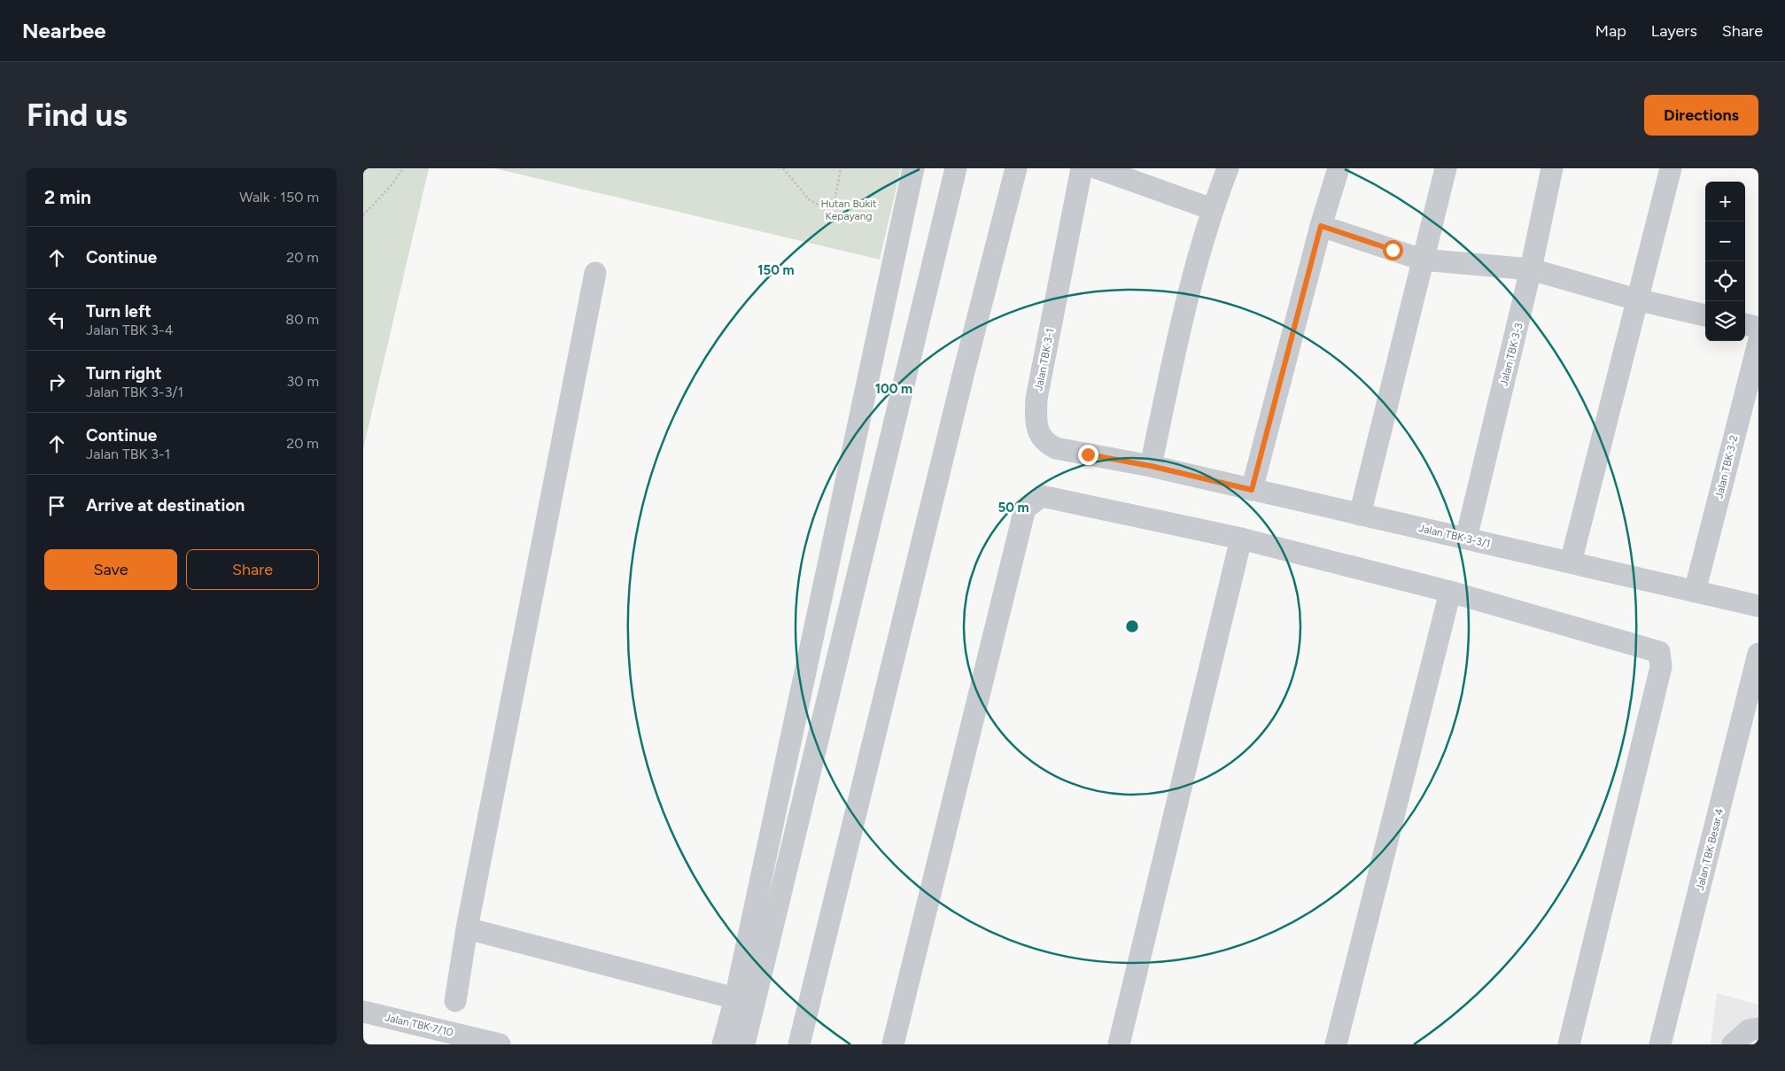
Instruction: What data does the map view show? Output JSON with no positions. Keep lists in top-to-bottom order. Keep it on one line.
{"streets":{"street":["Jalan TBK 3-3","Jalan TBK 3-1","Jalan TBK 3-2","Jalan TBK 3-3/1","Jalan TBK Besar 4","Jalan TBK 7/10"]},"crossings":[["Jalan TBK 3-3","Jalan TBK 3-3/1"],["Jalan TBK 3-1","Jalan TBK 3-3/1"],["Jalan TBK 3-2","Jalan TBK 3-3/1"]],"parks":["Hutan Bukit Kepayang"],"page":{"header":"Nearbee","nav":["Map","Layers","Share"],"buttons":["Directions",["Save","Share"]],"title":"Find us","heading":["2 min","Walk · 150 m"],"map_buttons":["+","−"],"list":[["Continue","20 m"],["Turn left","Jalan TBK 3-4","80 m"],["Turn right","Jalan TBK 3-3/1","30 m"],["Continue","Jalan TBK 3-1","20 m"],"Arrive at destination"]},"rings":["150 m","100 m","50 m"]}
